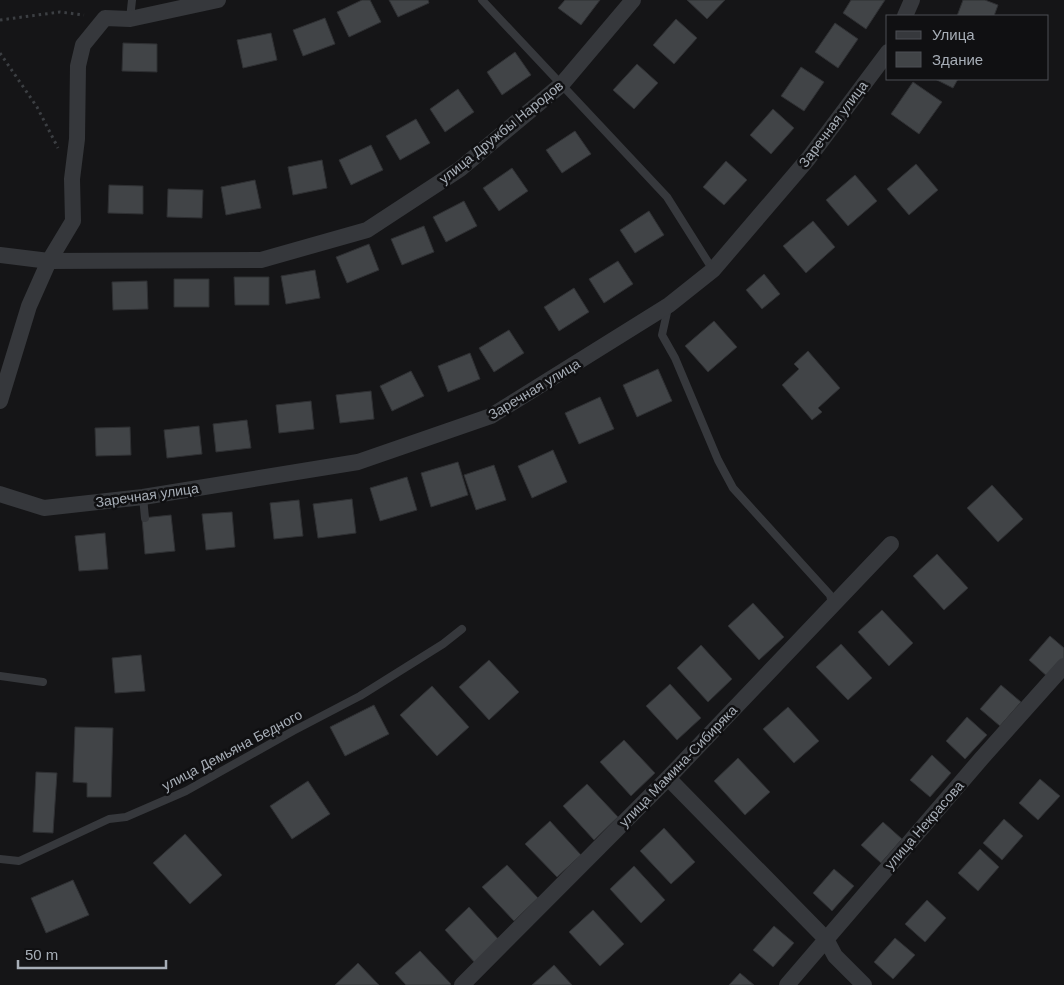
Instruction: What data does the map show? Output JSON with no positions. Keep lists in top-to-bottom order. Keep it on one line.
{"streets":{"street":["Заречная улица","улица Дружбы Народов","улица Мамина-Сибиряка","улица Некрасова"],"lane":["улица Демьяна Бедного"]},"legend":["Улица","Здание"],"scale_bar":"50 m"}
